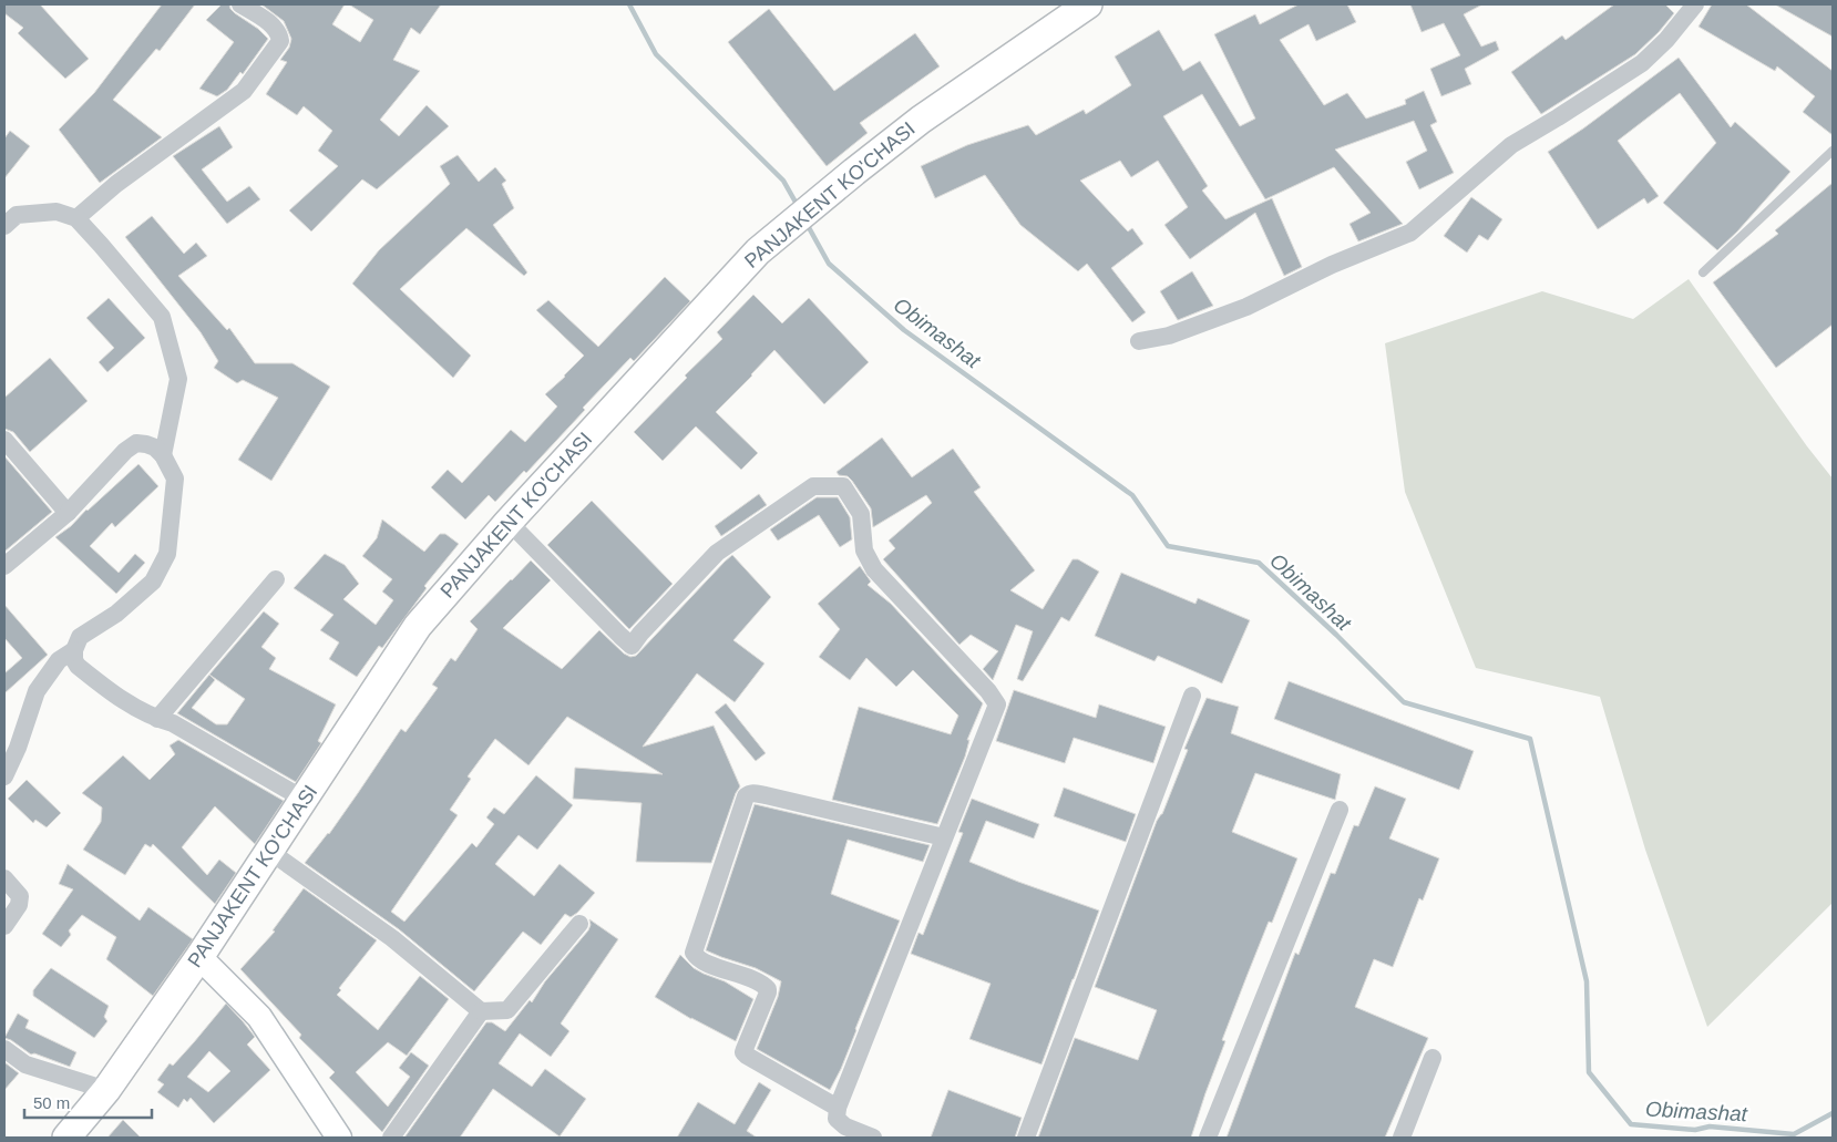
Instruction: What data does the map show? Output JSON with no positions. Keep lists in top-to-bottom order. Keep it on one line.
{"streets":{"main road":["PANJAKENT KO'CHASI"]},"water":["Obimashat"],"scale_bar":"50 m"}
